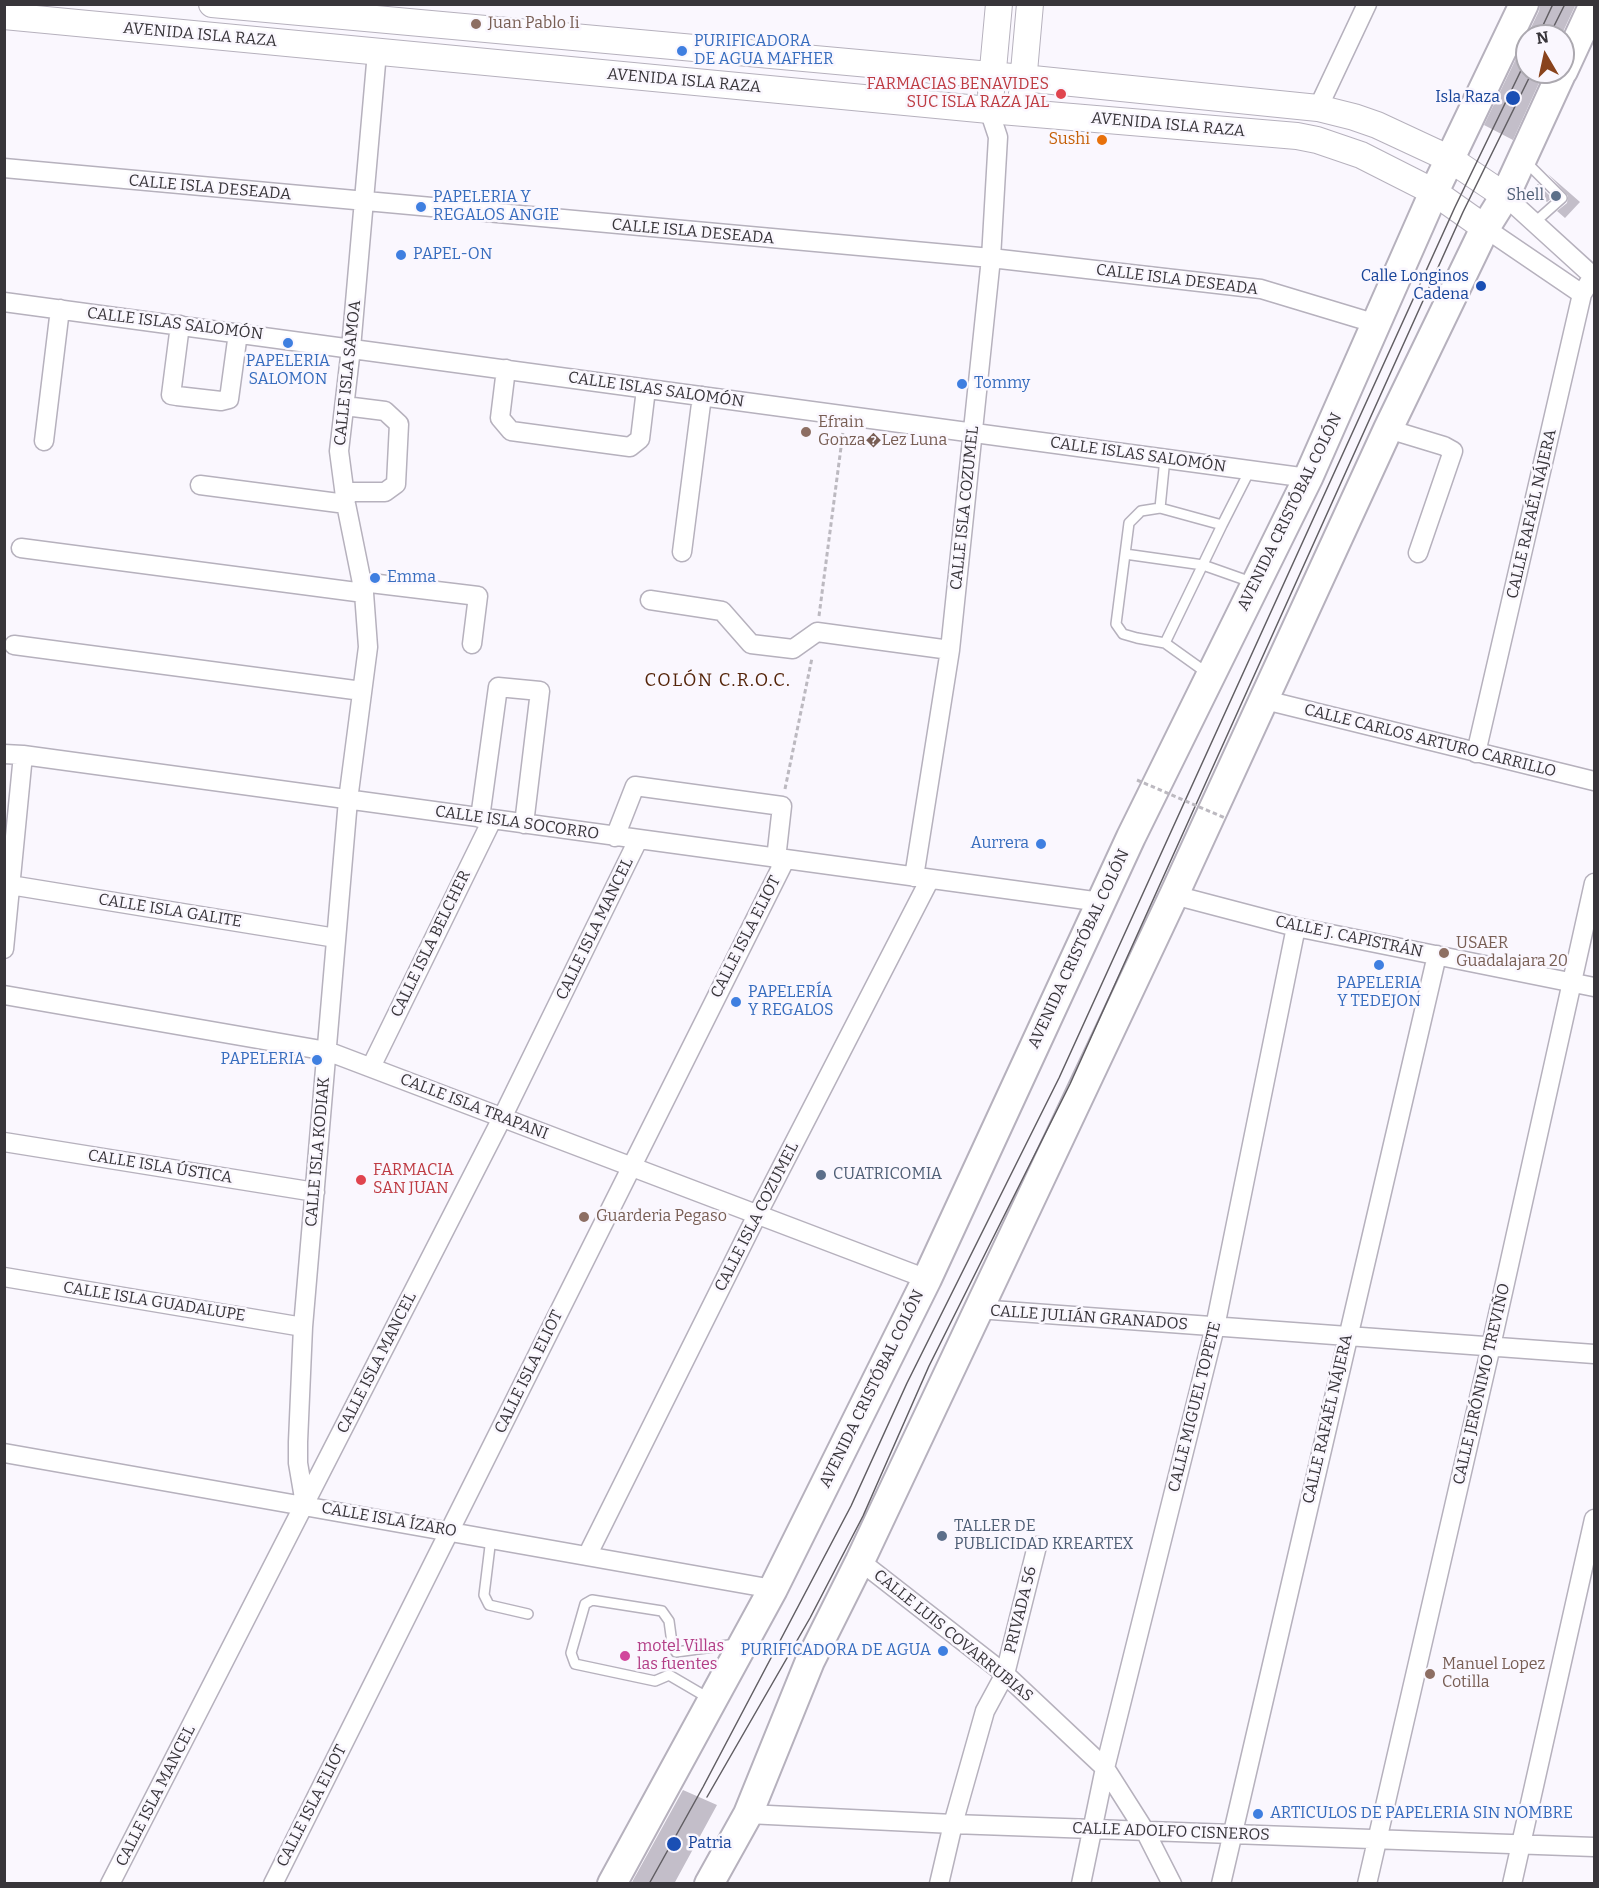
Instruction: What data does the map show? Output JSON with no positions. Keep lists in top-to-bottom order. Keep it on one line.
{"streets":{"main road":["AVENIDA CRISTÓBAL COLÓN"],"street":["AVENIDA ISLA RAZA","CALLE ISLA DESEADA","CALLE ISLAS SALOMÓN","CALLE ISLA SAMOA","CALLE ISLA COZUMEL","CALLE RAFAÉL NÁJERA","CALLE CARLOS ARTURO CARRILLO","CALLE ISLA SOCORRO","CALLE ISLA GALITE","CALLE ISLA MANCEL","CALLE ISLA ELIOT","CALLE J. CAPISTRÁN","CALLE ISLA BELCHER","CALLE ISLA TRAPANI","CALLE ISLA KODIAK","CALLE ISLA ÚSTICA","CALLE ISLA GUADALUPE","CALLE JULIÁN GRANADOS","CALLE JERÓNIMO TREVIÑO","CALLE MIGUEL TOPETE","CALLE ISLA ÍZARO","PRIVADA 56","CALLE LUIS COVARRUBIAS","CALLE ADOLFO CISNEROS"]},"crossings":[["AVENIDA ISLA RAZA","CALLE ISLA SAMOA"],["AVENIDA ISLA RAZA","CALLE ISLA COZUMEL"],["AVENIDA ISLA RAZA","AVENIDA CRISTÓBAL COLÓN"],["CALLE ISLA DESEADA","CALLE ISLA SAMOA"],["CALLE ISLA DESEADA","CALLE ISLA COZUMEL"],["CALLE ISLA DESEADA","AVENIDA CRISTÓBAL COLÓN"],["CALLE ISLAS SALOMÓN","CALLE ISLA SAMOA"],["CALLE ISLAS SALOMÓN","CALLE ISLA COZUMEL"],["CALLE ISLAS SALOMÓN","AVENIDA CRISTÓBAL COLÓN"],["CALLE ISLA SAMOA","CALLE ISLA SOCORRO"],["CALLE ISLA SAMOA","CALLE ISLA KODIAK"],["CALLE ISLA COZUMEL","CALLE ISLA SOCORRO"],["CALLE ISLA COZUMEL","CALLE ISLA TRAPANI"],["CALLE ISLA COZUMEL","CALLE ISLA ÍZARO"],["AVENIDA CRISTÓBAL COLÓN","CALLE ISLA SOCORRO"],["AVENIDA CRISTÓBAL COLÓN","CALLE ISLA TRAPANI"],["AVENIDA CRISTÓBAL COLÓN","CALLE ISLA ÍZARO"],["CALLE RAFAÉL NÁJERA","CALLE CARLOS ARTURO CARRILLO"],["CALLE RAFAÉL NÁJERA","CALLE J. CAPISTRÁN"],["CALLE RAFAÉL NÁJERA","CALLE JULIÁN GRANADOS"],["CALLE RAFAÉL NÁJERA","CALLE ADOLFO CISNEROS"],["CALLE ISLA SOCORRO","CALLE ISLA MANCEL"],["CALLE ISLA SOCORRO","CALLE ISLA ELIOT"],["CALLE ISLA SOCORRO","CALLE ISLA BELCHER"],["CALLE ISLA SOCORRO","CALLE ISLA KODIAK"],["CALLE ISLA GALITE","CALLE ISLA KODIAK"],["CALLE ISLA MANCEL","CALLE ISLA TRAPANI"],["CALLE ISLA MANCEL","CALLE ISLA KODIAK"],["CALLE ISLA MANCEL","CALLE ISLA ÍZARO"],["CALLE ISLA ELIOT","CALLE ISLA TRAPANI"],["CALLE ISLA ELIOT","CALLE ISLA ÍZARO"],["CALLE J. CAPISTRÁN","CALLE JERÓNIMO TREVIÑO"],["CALLE J. CAPISTRÁN","CALLE MIGUEL TOPETE"],["CALLE ISLA BELCHER","CALLE ISLA TRAPANI"],["CALLE ISLA TRAPANI","CALLE ISLA KODIAK"],["CALLE ISLA KODIAK","CALLE ISLA ÚSTICA"],["CALLE ISLA KODIAK","CALLE ISLA GUADALUPE"],["CALLE ISLA KODIAK","CALLE ISLA ÍZARO"],["CALLE JULIÁN GRANADOS","CALLE JERÓNIMO TREVIÑO"],["CALLE JULIÁN GRANADOS","CALLE MIGUEL TOPETE"],["CALLE JERÓNIMO TREVIÑO","CALLE ADOLFO CISNEROS"],["CALLE MIGUEL TOPETE","CALLE LUIS COVARRUBIAS"],["CALLE MIGUEL TOPETE","CALLE ADOLFO CISNEROS"],["PRIVADA 56","CALLE LUIS COVARRUBIAS"],["PRIVADA 56","CALLE ADOLFO CISNEROS"],["CALLE LUIS COVARRUBIAS","CALLE ADOLFO CISNEROS"]],"districts":["COLÓN C.R.O.C."],"places":["Juan Pablo Ii","PURIFICADORA DE AGUA MAFHER","FARMACIAS BENAVIDES SUC ISLA RAZA JAL","Isla Raza","Sushi","Shell","PAPELERIA Y REGALOS ANGIE","PAPEL-ON","Calle Longinos Cadena","PAPELERIA SALOMON","Tommy","Efrain Gonza�Lez Luna","Emma","Aurrera","USAER Guadalajara 20","PAPELERIA Y TEDEJON","PAPELERÍA Y REGALOS","PAPELERIA","CUATRICOMIA","FARMACIA SAN JUAN","Guarderia Pegaso","TALLER DE PUBLICIDAD KREARTEX","PURIFICADORA DE AGUA","motel Villas las fuentes","Manuel Lopez Cotilla","ARTICULOS DE PAPELERIA SIN NOMBRE","Patria"],"north":"top"}
